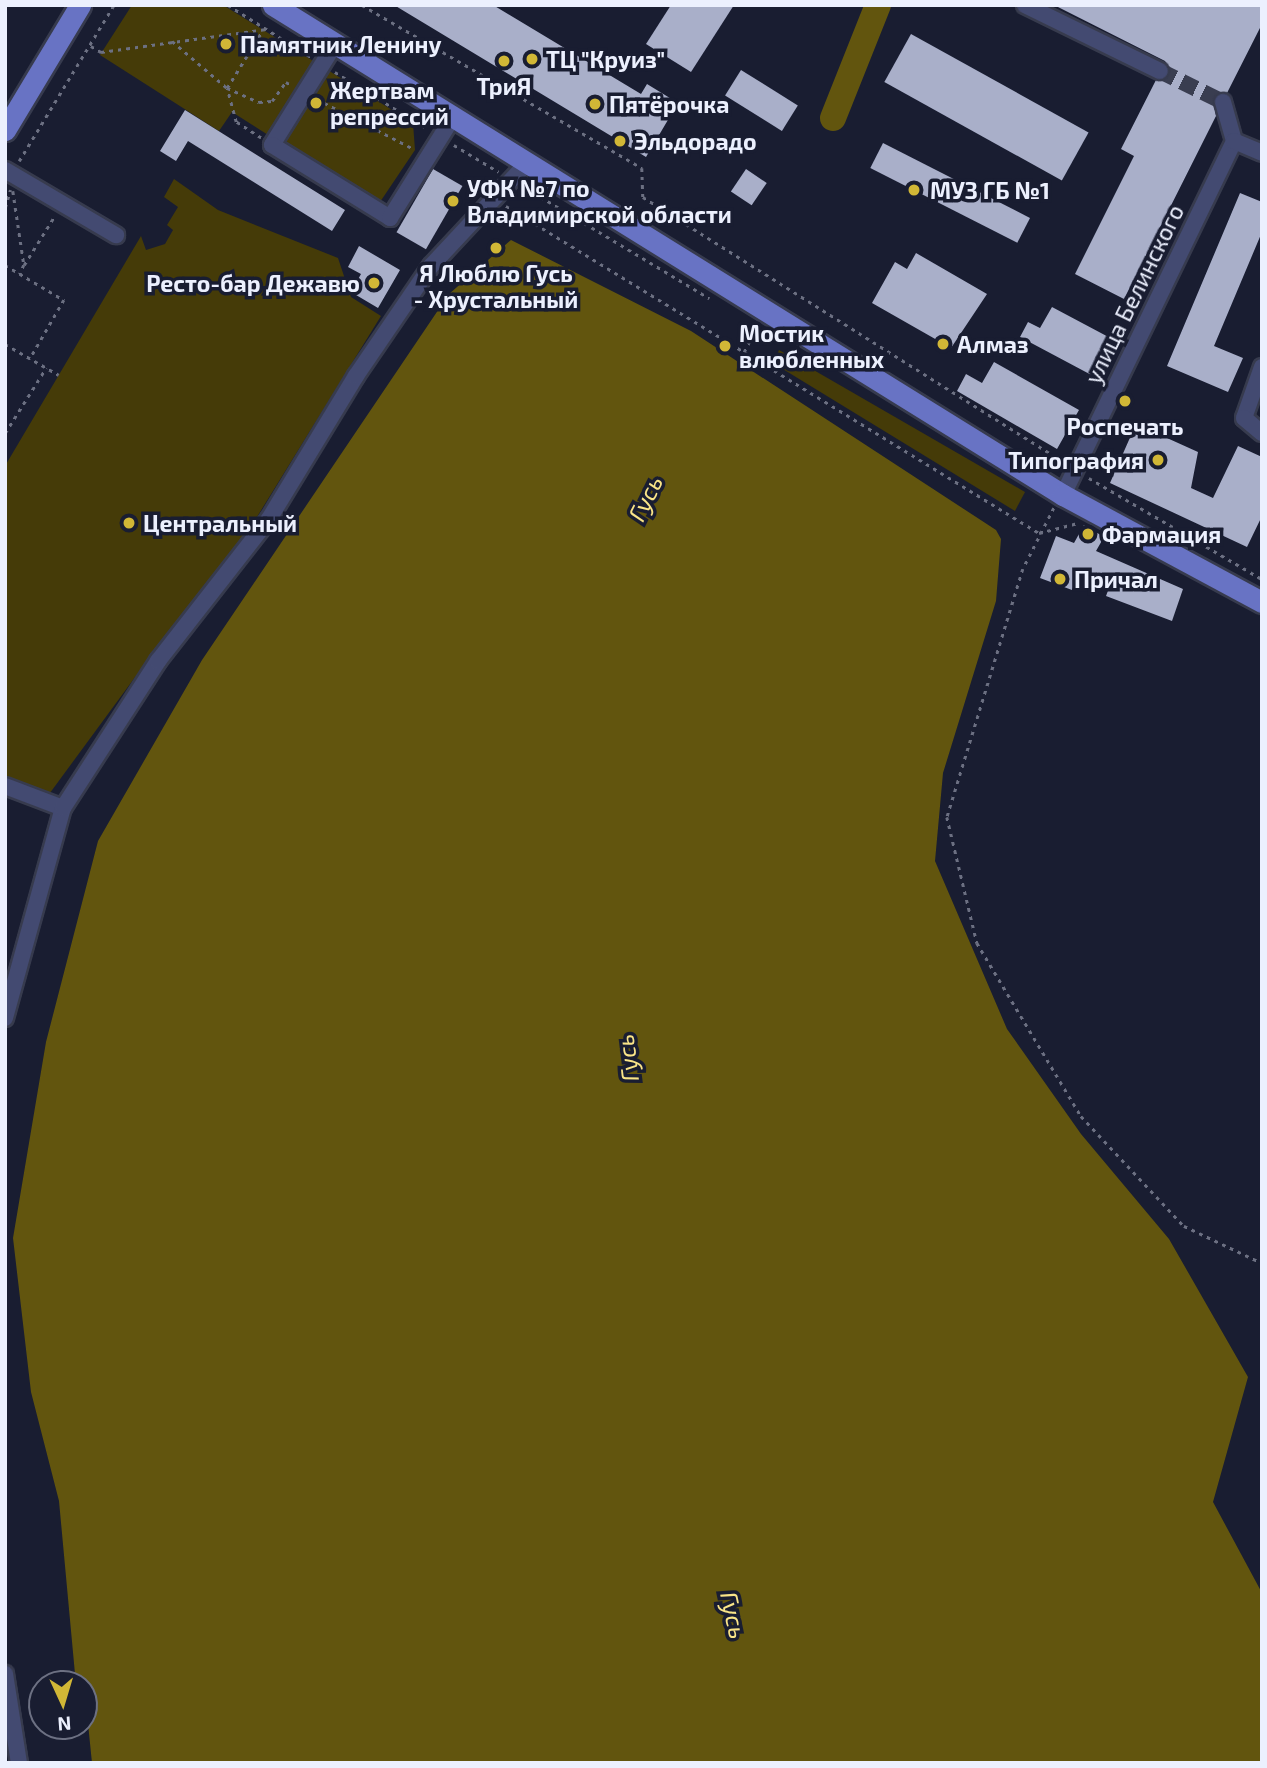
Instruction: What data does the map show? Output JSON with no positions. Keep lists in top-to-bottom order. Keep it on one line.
{"streets":{"street":["улица Белинского"]},"water":["Гусь"],"places":["Памятник Ленину","ТЦ \"Круиз\"","ТриЯ","Жертвам репрессий","Пятёрочка","Эльдорадо","МУЗ ГБ №1","УФК №7 по Владимирской области","Я Люблю Гусь - Хрустальный","Ресто-бар Дежавю","Алмаз","Мостик влюбленных","Роспечать","Типография","Центральный","Фармация","Причал"],"north":"bottom"}
